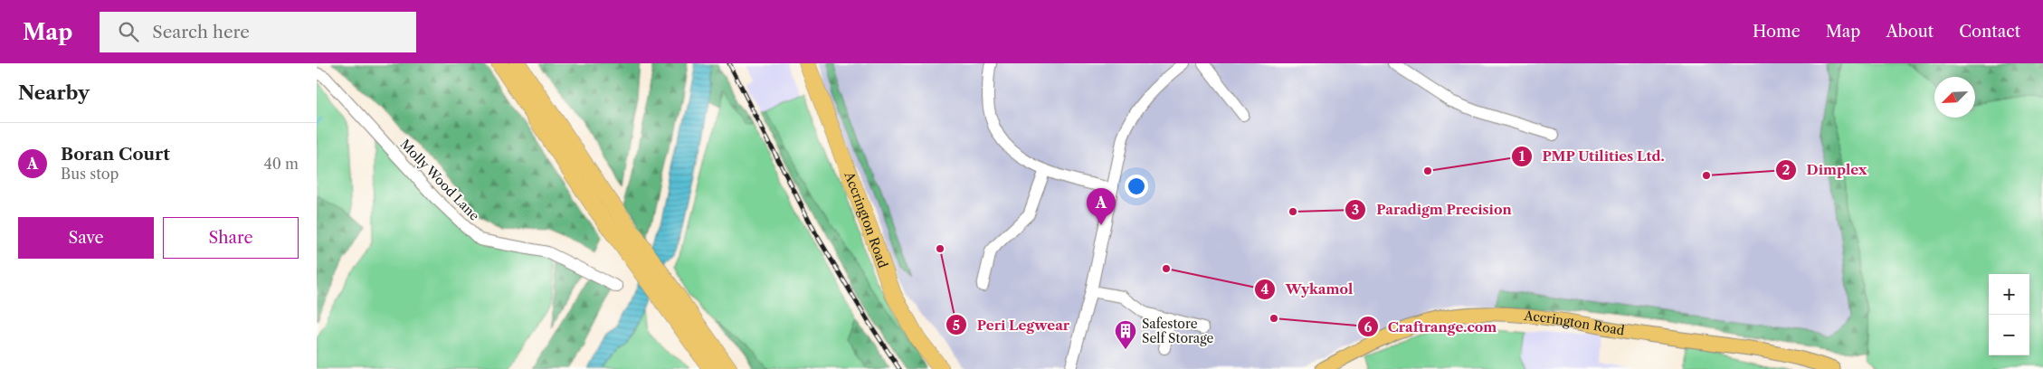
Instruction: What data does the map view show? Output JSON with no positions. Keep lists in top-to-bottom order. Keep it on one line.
{"streets":{"highway":["Accrington Road"],"street":["Molly Wood Lane"]},"places":{"other":["PMP Utilities Ltd.","Dimplex","Paradigm Precision","Peri Legwear","Wykamol","Craftrange.com"],"building":["Safestore Self Storage"]},"north":"bottom left","page":{"header":"Map","search":"Search here","nav":["Home","Map","About","Contact"],"heading":"Nearby","list":[{"mark":"A","name":"Boran Court","note":"Bus stop","value":"40 m"}],"pins":"A","buttons":["Save","Share"],"map_buttons":["+","−"]}}
